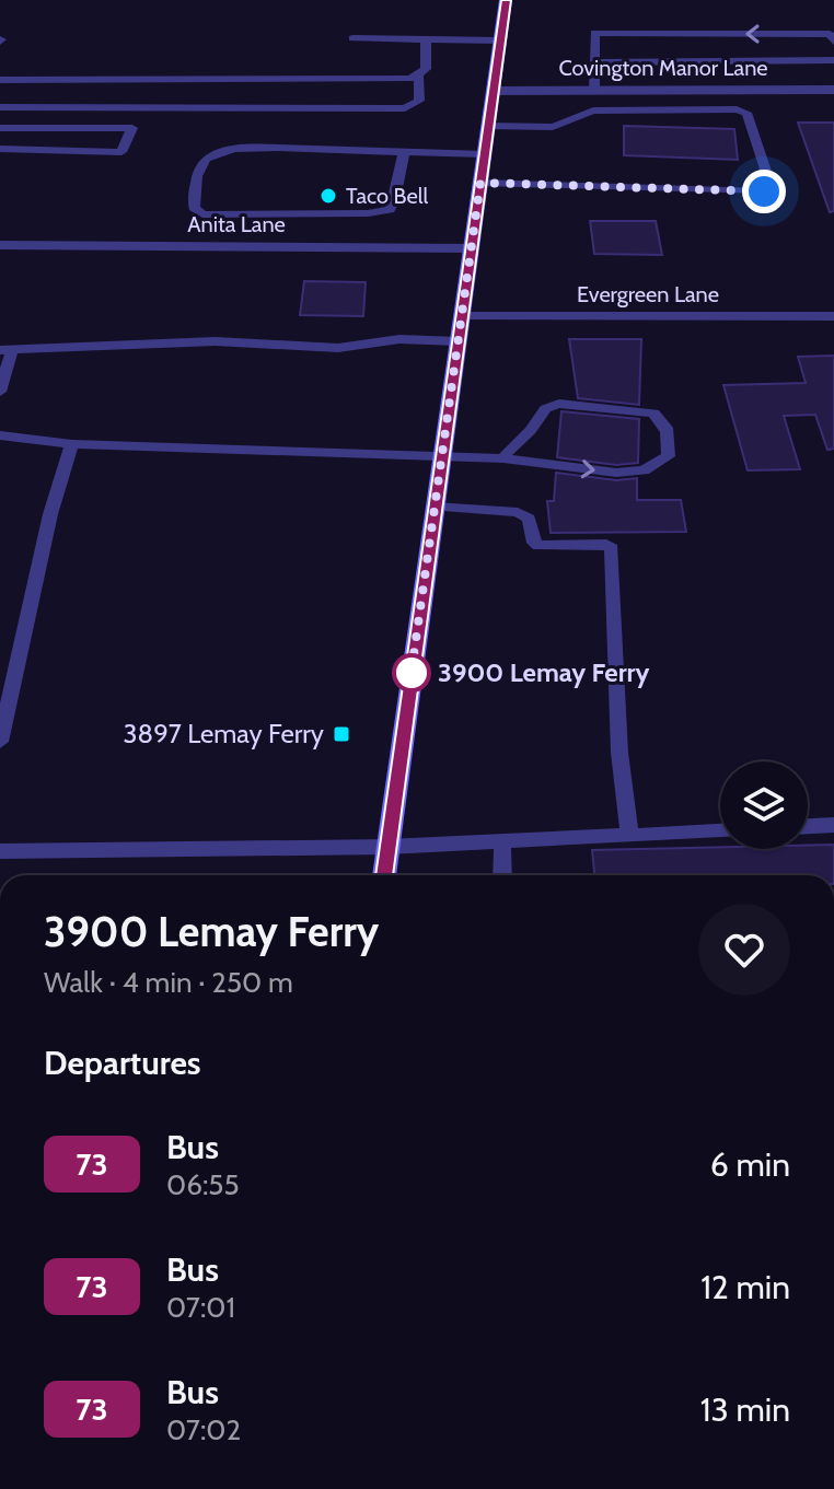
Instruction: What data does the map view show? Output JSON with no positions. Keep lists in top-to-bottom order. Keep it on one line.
{"streets":{"street":["Covington Manor Lane","Anita Lane","Evergreen Lane"]},"places":{"other":["Taco Bell","3900 Lemay Ferry"],"transit":["3897 Lemay Ferry"]},"lines":["bus line 73"],"page":{"heading":[["3900 Lemay Ferry","Walk · 4 min · 250 m"],"Departures"],"list":[{"mark":"73","name":"Bus","note":"06:55","value":"6 min"},{"mark":"73","name":"Bus","note":"07:01","value":"12 min"},{"mark":"73","name":"Bus","note":"07:02","value":"13 min"}]}}
